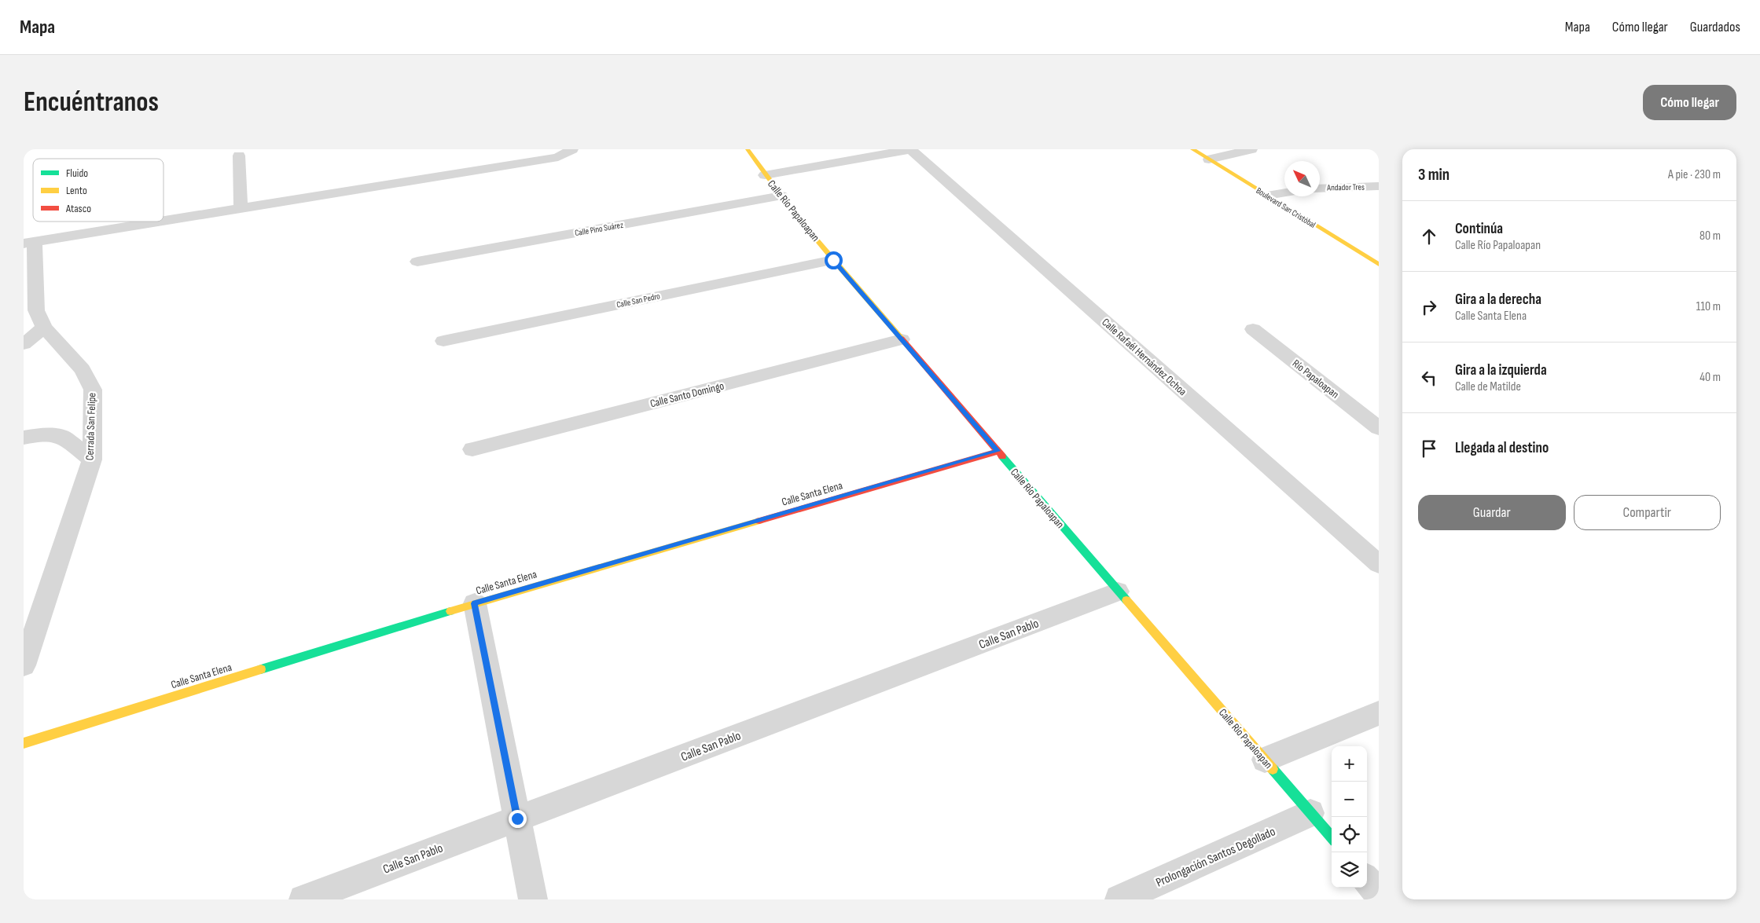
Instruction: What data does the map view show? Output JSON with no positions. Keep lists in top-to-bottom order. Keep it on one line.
{"streets":{"main road":["Boulevard San Cristóbal","Calle Río Papaloapan","Calle Santa Elena"],"street":["Andador Tres","Calle Pino Suárez","Calle San Pedro","Calle Rafaél Hernández Ochoa","Río Papaloapan","Calle Santo Domingo","Cerrada San Felipe","Calle San Pablo","Prolongación Santos Degollado"]},"crossings":[["Calle Río Papaloapan","Calle Pino Suárez"],["Calle Río Papaloapan","Calle San Pedro"],["Calle Río Papaloapan","Calle Santo Domingo"],["Calle Río Papaloapan","Calle Santa Elena"],["Calle Río Papaloapan","Calle San Pablo"],["Calle Río Papaloapan","Prolongación Santos Degollado"]],"legend":["Fluido","Lento","Atasco"],"north":"top left","page":{"header":"Mapa","nav":["Mapa","Cómo llegar","Guardados"],"buttons":["Cómo llegar",["Guardar","Compartir"]],"title":"Encuéntranos","heading":["3 min","A pie · 230 m"],"list":[["Continúa","Calle Río Papaloapan","80 m"],["Gira a la derecha","Calle Santa Elena","110 m"],["Gira a la izquierda","Calle de Matilde","40 m"],"Llegada al destino"],"map_buttons":["+","−"]}}
